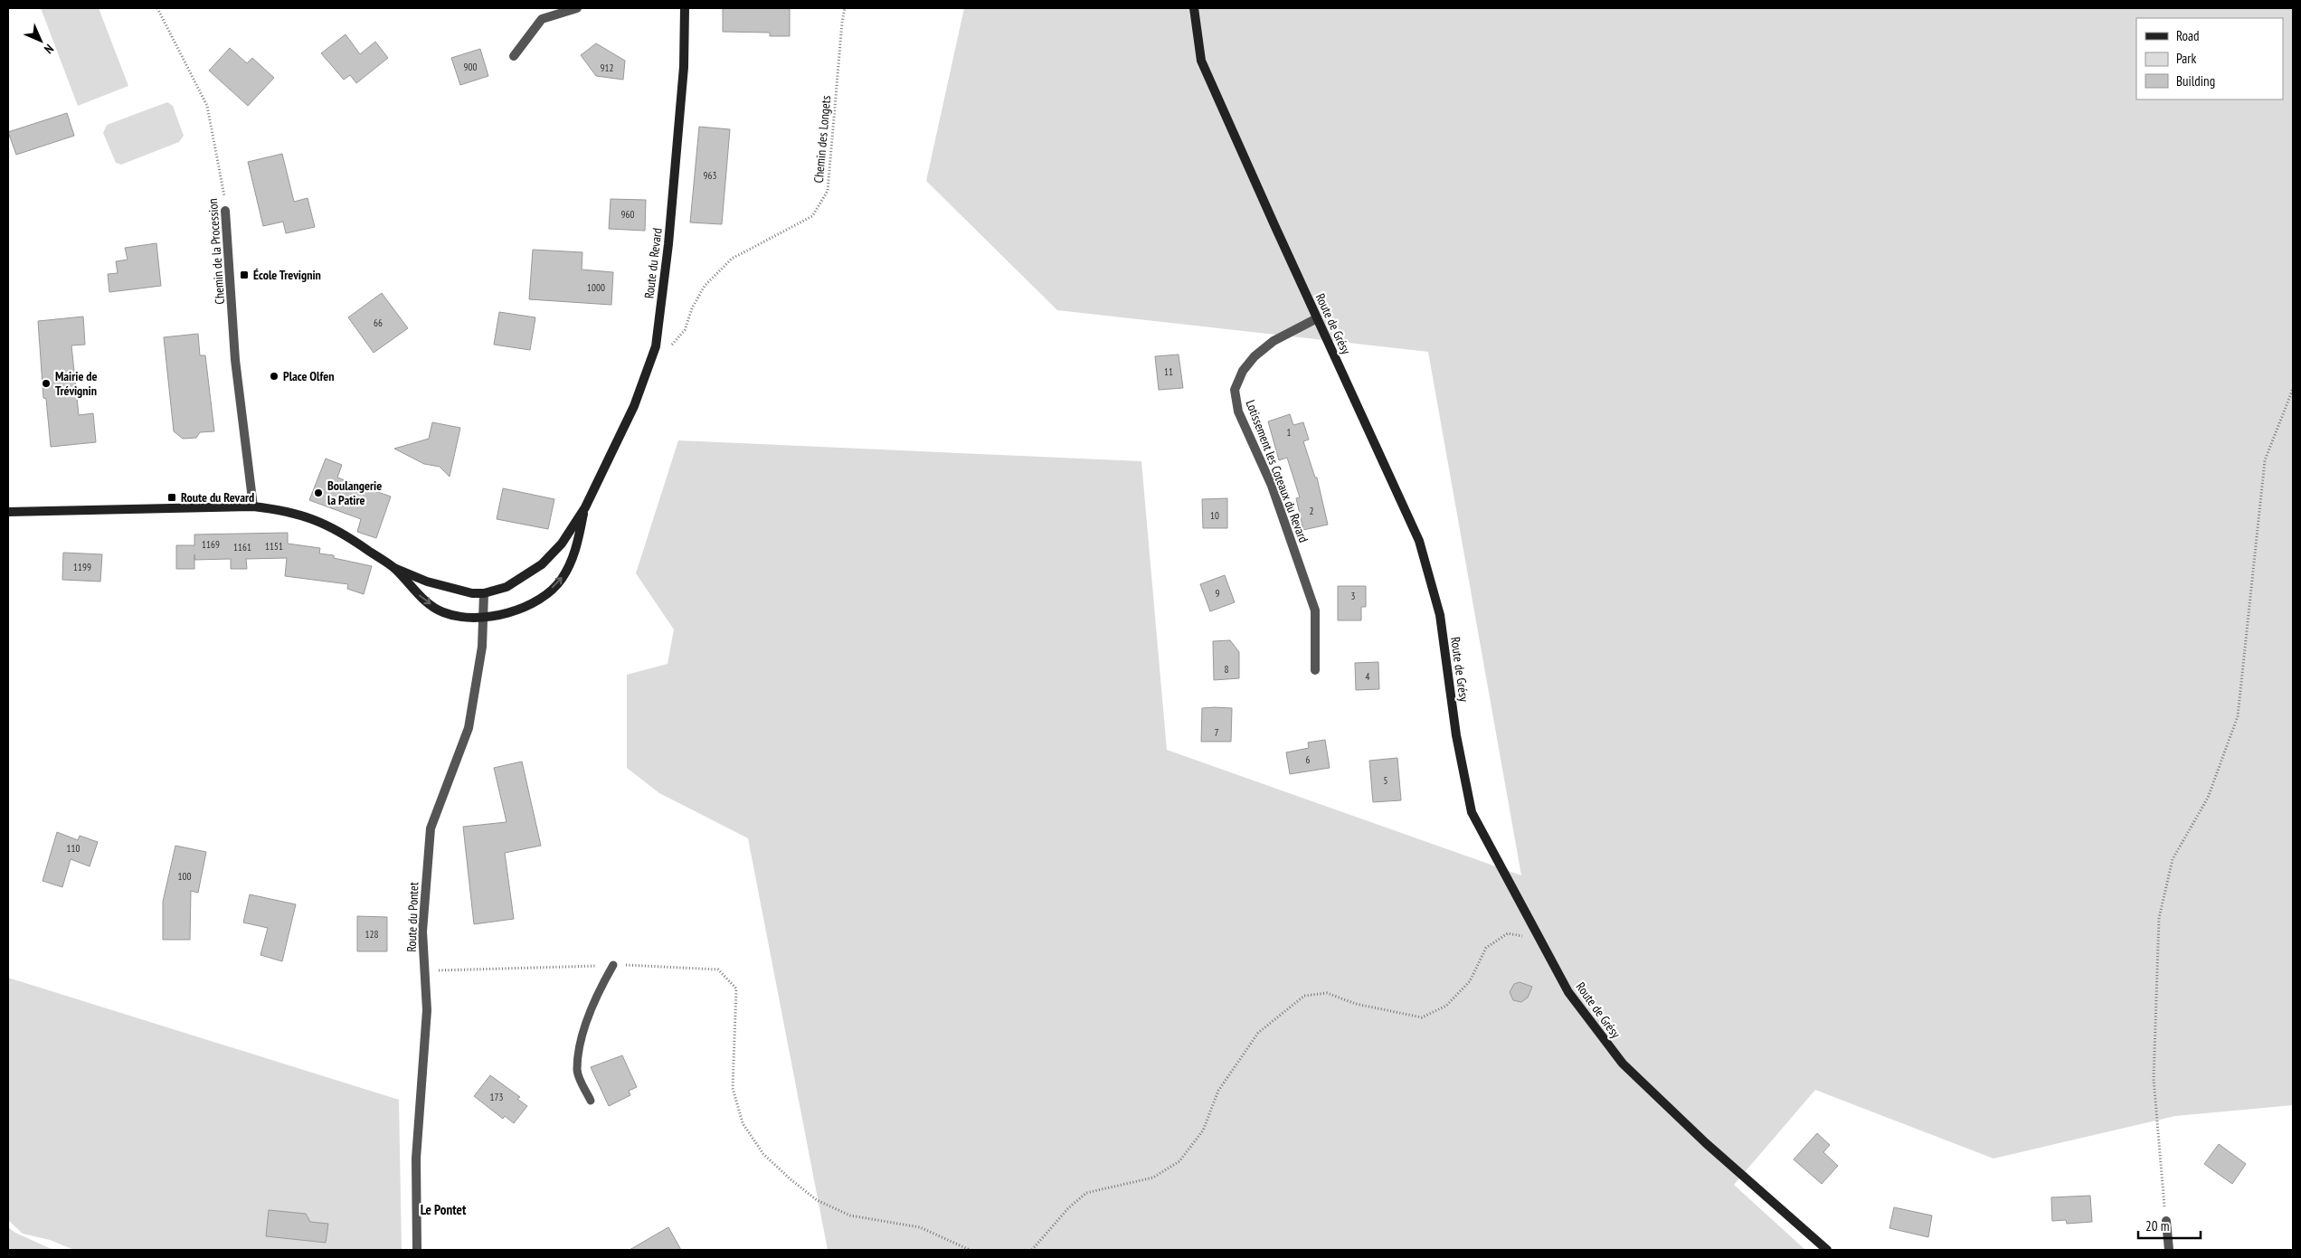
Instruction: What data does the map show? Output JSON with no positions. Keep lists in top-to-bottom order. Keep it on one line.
{"streets":{"main road":["Route du Revard","Route de Grésy"],"street":["Chemin de la Procession","Lotissement les Coteaux du Revard","Route du Pontet"],"path":["Chemin des Longets"]},"crossings":[["Chemin des Longets","Route du Revard"],["Chemin de la Procession","Route du Revard"],["Route du Revard","Route du Pontet"],["Route de Grésy","Lotissement les Coteaux du Revard"]],"districts":["Le Pontet"],"places":{"transit":["École Trevignin","Route du Revard"],"other":["Place Olfen","Mairie de Trévignin","Boulangerie la Patire"]},"house_numbers":["900","912","963","960","1000","66","11","1","2","10","1169","1151","1161","1199","9","3","8","4","7","6","5","110","100","128","173"],"legend":["Road","Park","Building"],"scale_bar":"20 m","north":"bottom right"}
